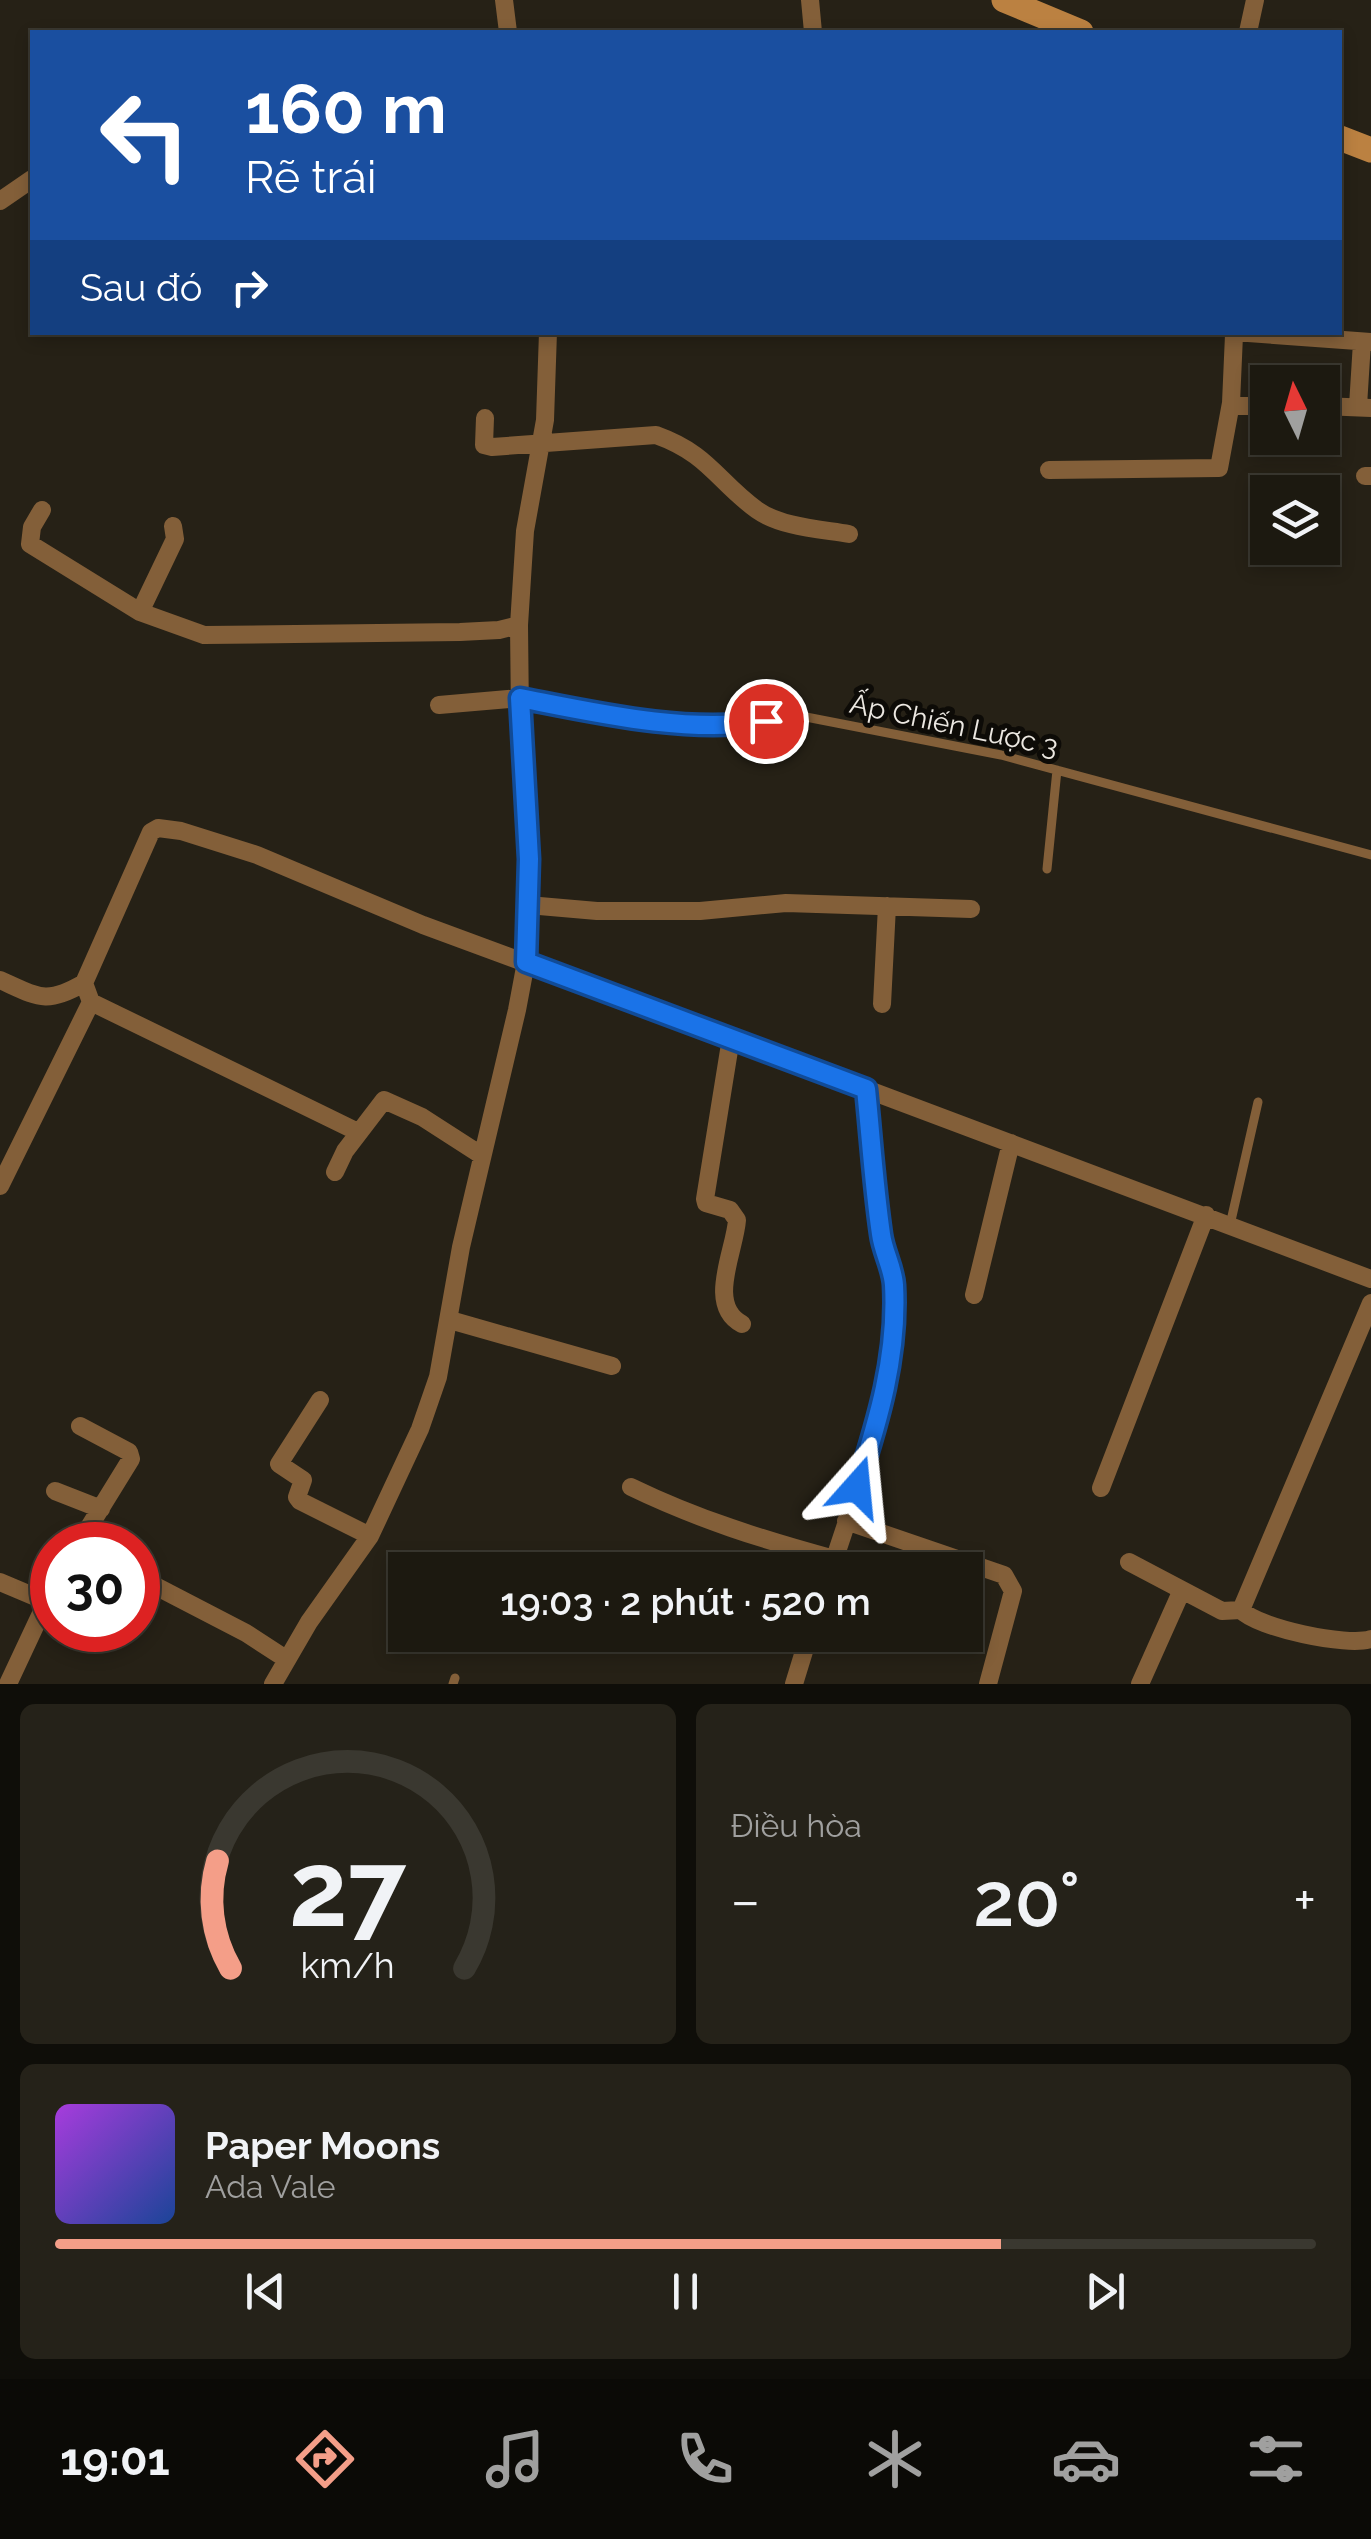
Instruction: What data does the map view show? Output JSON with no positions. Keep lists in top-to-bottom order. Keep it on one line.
{"streets":{"lane":["Ấp Chiến Lược 3"]},"north":"top","page":{"turn":["160 m","Rẽ trái"],"then":"Sau đó","limit":"30","trip":"19:03 · 2 phút · 520 m","tile":"Điều hòa","heat":["−","20°","+"],"song":["Paper Moons","Ada Vale"],"tabs":"19:01","gauge":["27","km/h"]}}
